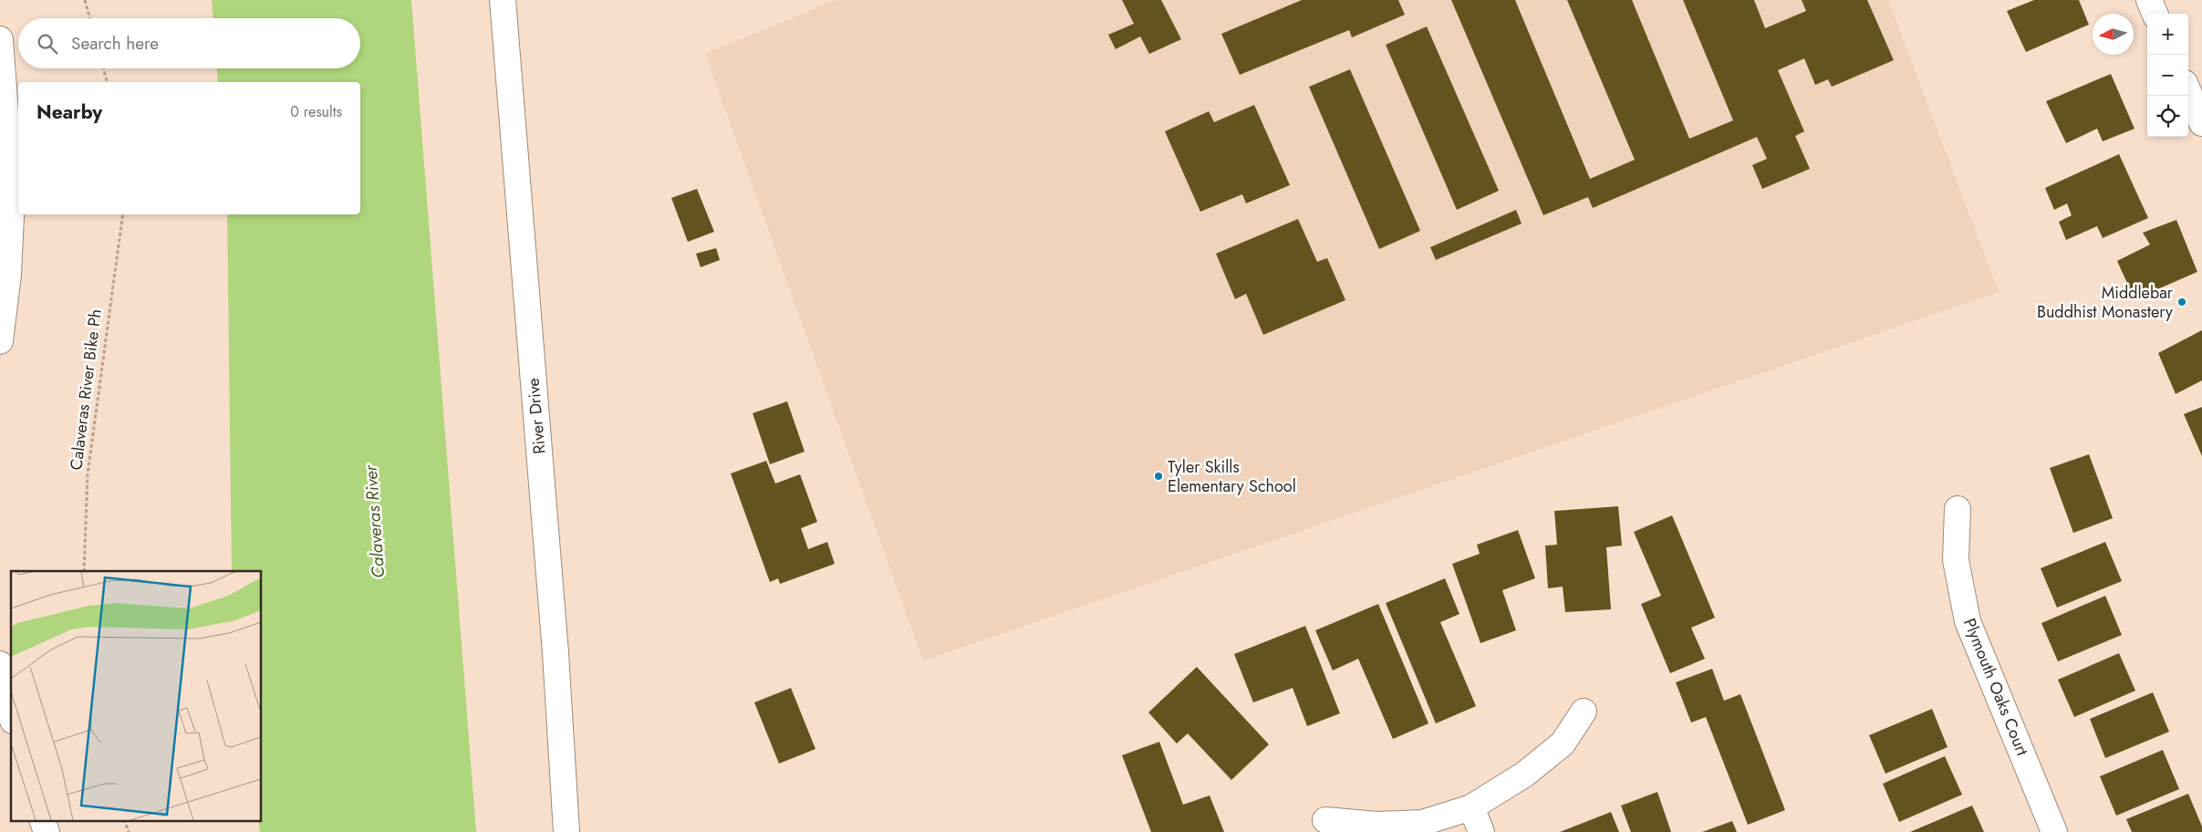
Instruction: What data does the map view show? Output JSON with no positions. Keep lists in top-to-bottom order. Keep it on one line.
{"streets":{"street":["River Drive","Plymouth Oaks Court"],"path":["Calaveras River Bike Ph"]},"water":["Calaveras River"],"places":["Middlebar Buddhist Monastery","Tyler Skills Elementary School"],"north":"left","page":{"map_buttons":["+","−"],"search":"Search here","heading":["Nearby","0 results"]}}
